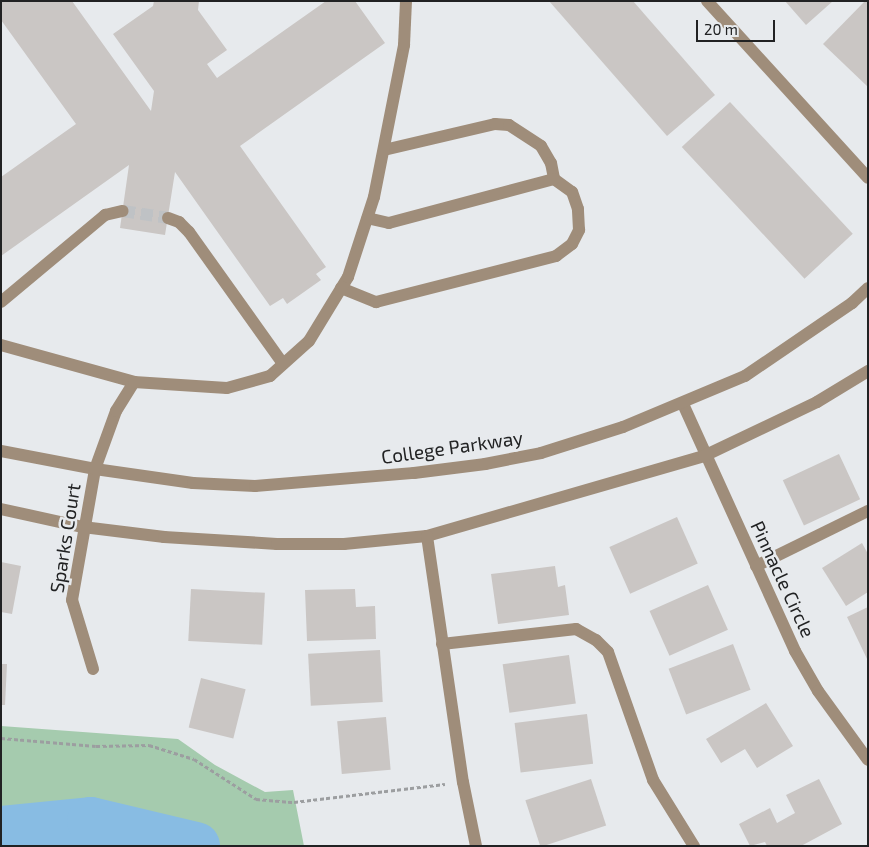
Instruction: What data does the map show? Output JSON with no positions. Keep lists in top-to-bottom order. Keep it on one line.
{"streets":{"street":["College Parkway","Sparks Court","Pinnacle Circle"]},"crossings":[["College Parkway","Sparks Court"],["College Parkway","Pinnacle Circle"]],"scale_bar":"20 m"}
